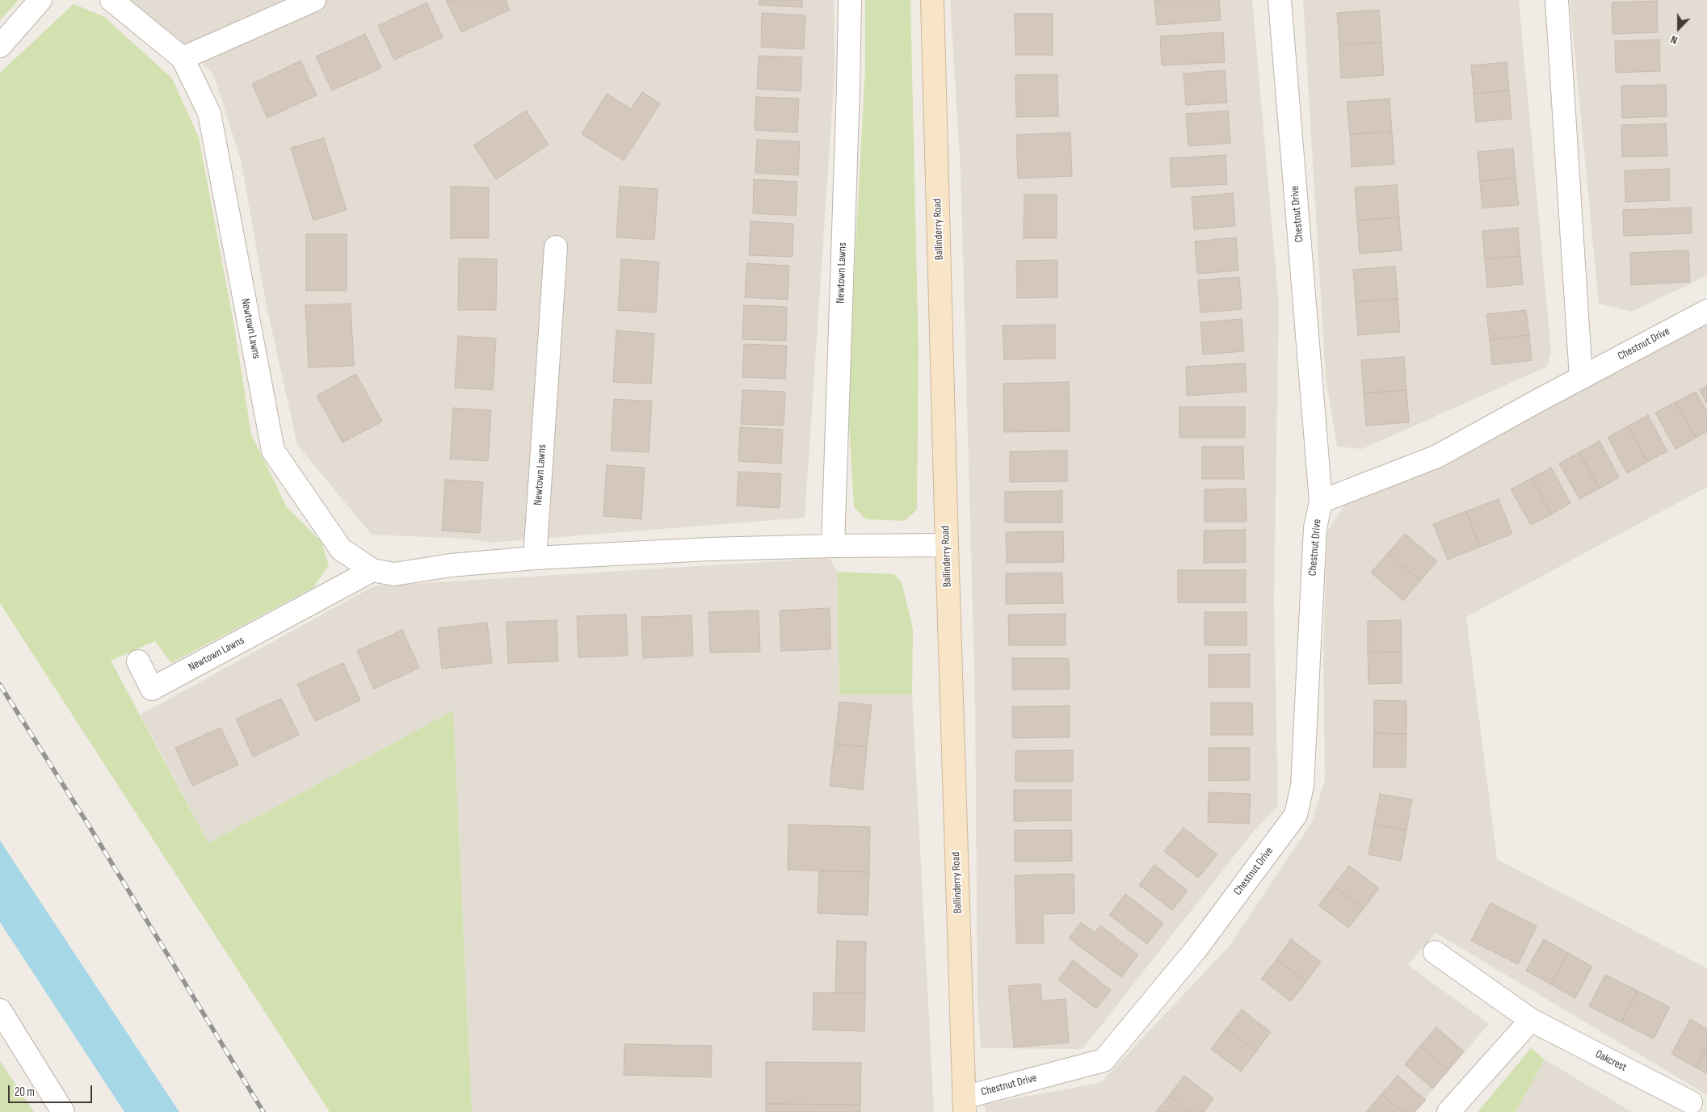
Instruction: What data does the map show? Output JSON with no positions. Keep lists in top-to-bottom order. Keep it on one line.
{"streets":{"street":["Chestnut Drive","Ballinderry Road","Newtown Lawns","Oakcrest"]},"crossings":[["Chestnut Drive","Ballinderry Road"],["Ballinderry Road","Newtown Lawns"]],"scale_bar":"20 m","north":"bottom"}
